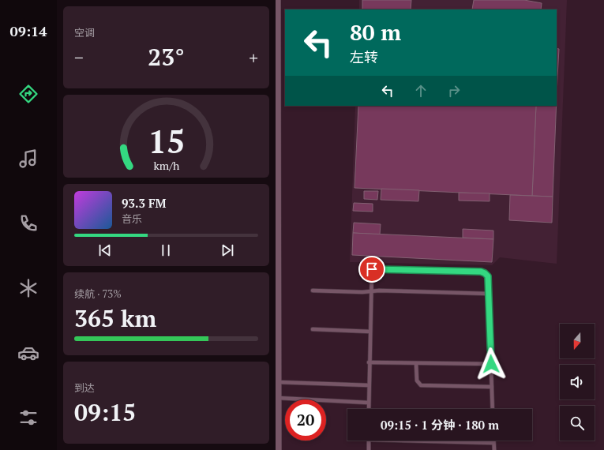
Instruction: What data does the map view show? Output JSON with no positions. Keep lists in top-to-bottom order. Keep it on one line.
{"north":"bottom","page":{"tabs":"09:14","tile":["空调",["续航 · 73%","365 km"],["到达","09:15"]],"turn":["80 m","左转"],"heat":["−","23°","+"],"song":["93.3 FM","音乐"],"limit":"20","trip":"09:15 · 1 分钟 · 180 m","gauge":["15","km/h"]}}
